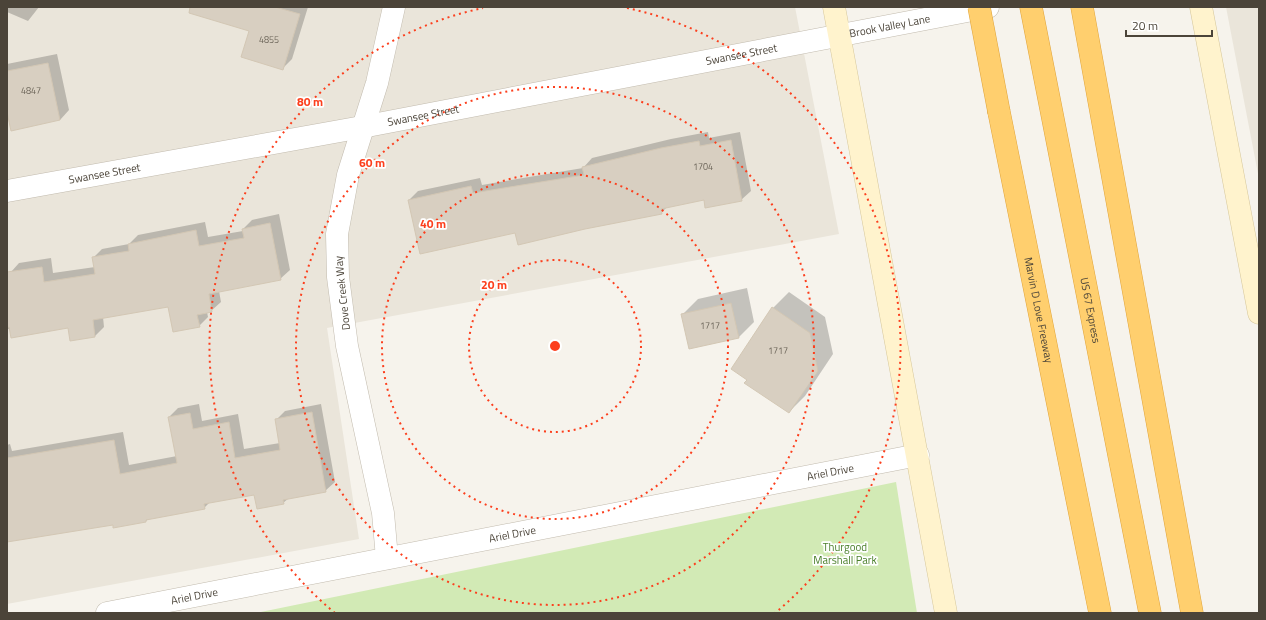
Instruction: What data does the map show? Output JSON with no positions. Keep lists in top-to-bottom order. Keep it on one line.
{"streets":{"highway":["Marvin D Love Freeway","US 67 Express"],"street":["Brook Valley Lane","Swansee Street","Dove Creek Way","Ariel Drive"]},"crossings":[["Brook Valley Lane","Swansee Street"],["Swansee Street","Dove Creek Way"],["Dove Creek Way","Ariel Drive"]],"parks":["Thurgood Marshall Park"],"house_numbers":["4855","4847","1704","1717","1717"],"scale_bar":"20 m","rings":["80 m","60 m","40 m","20 m"]}
